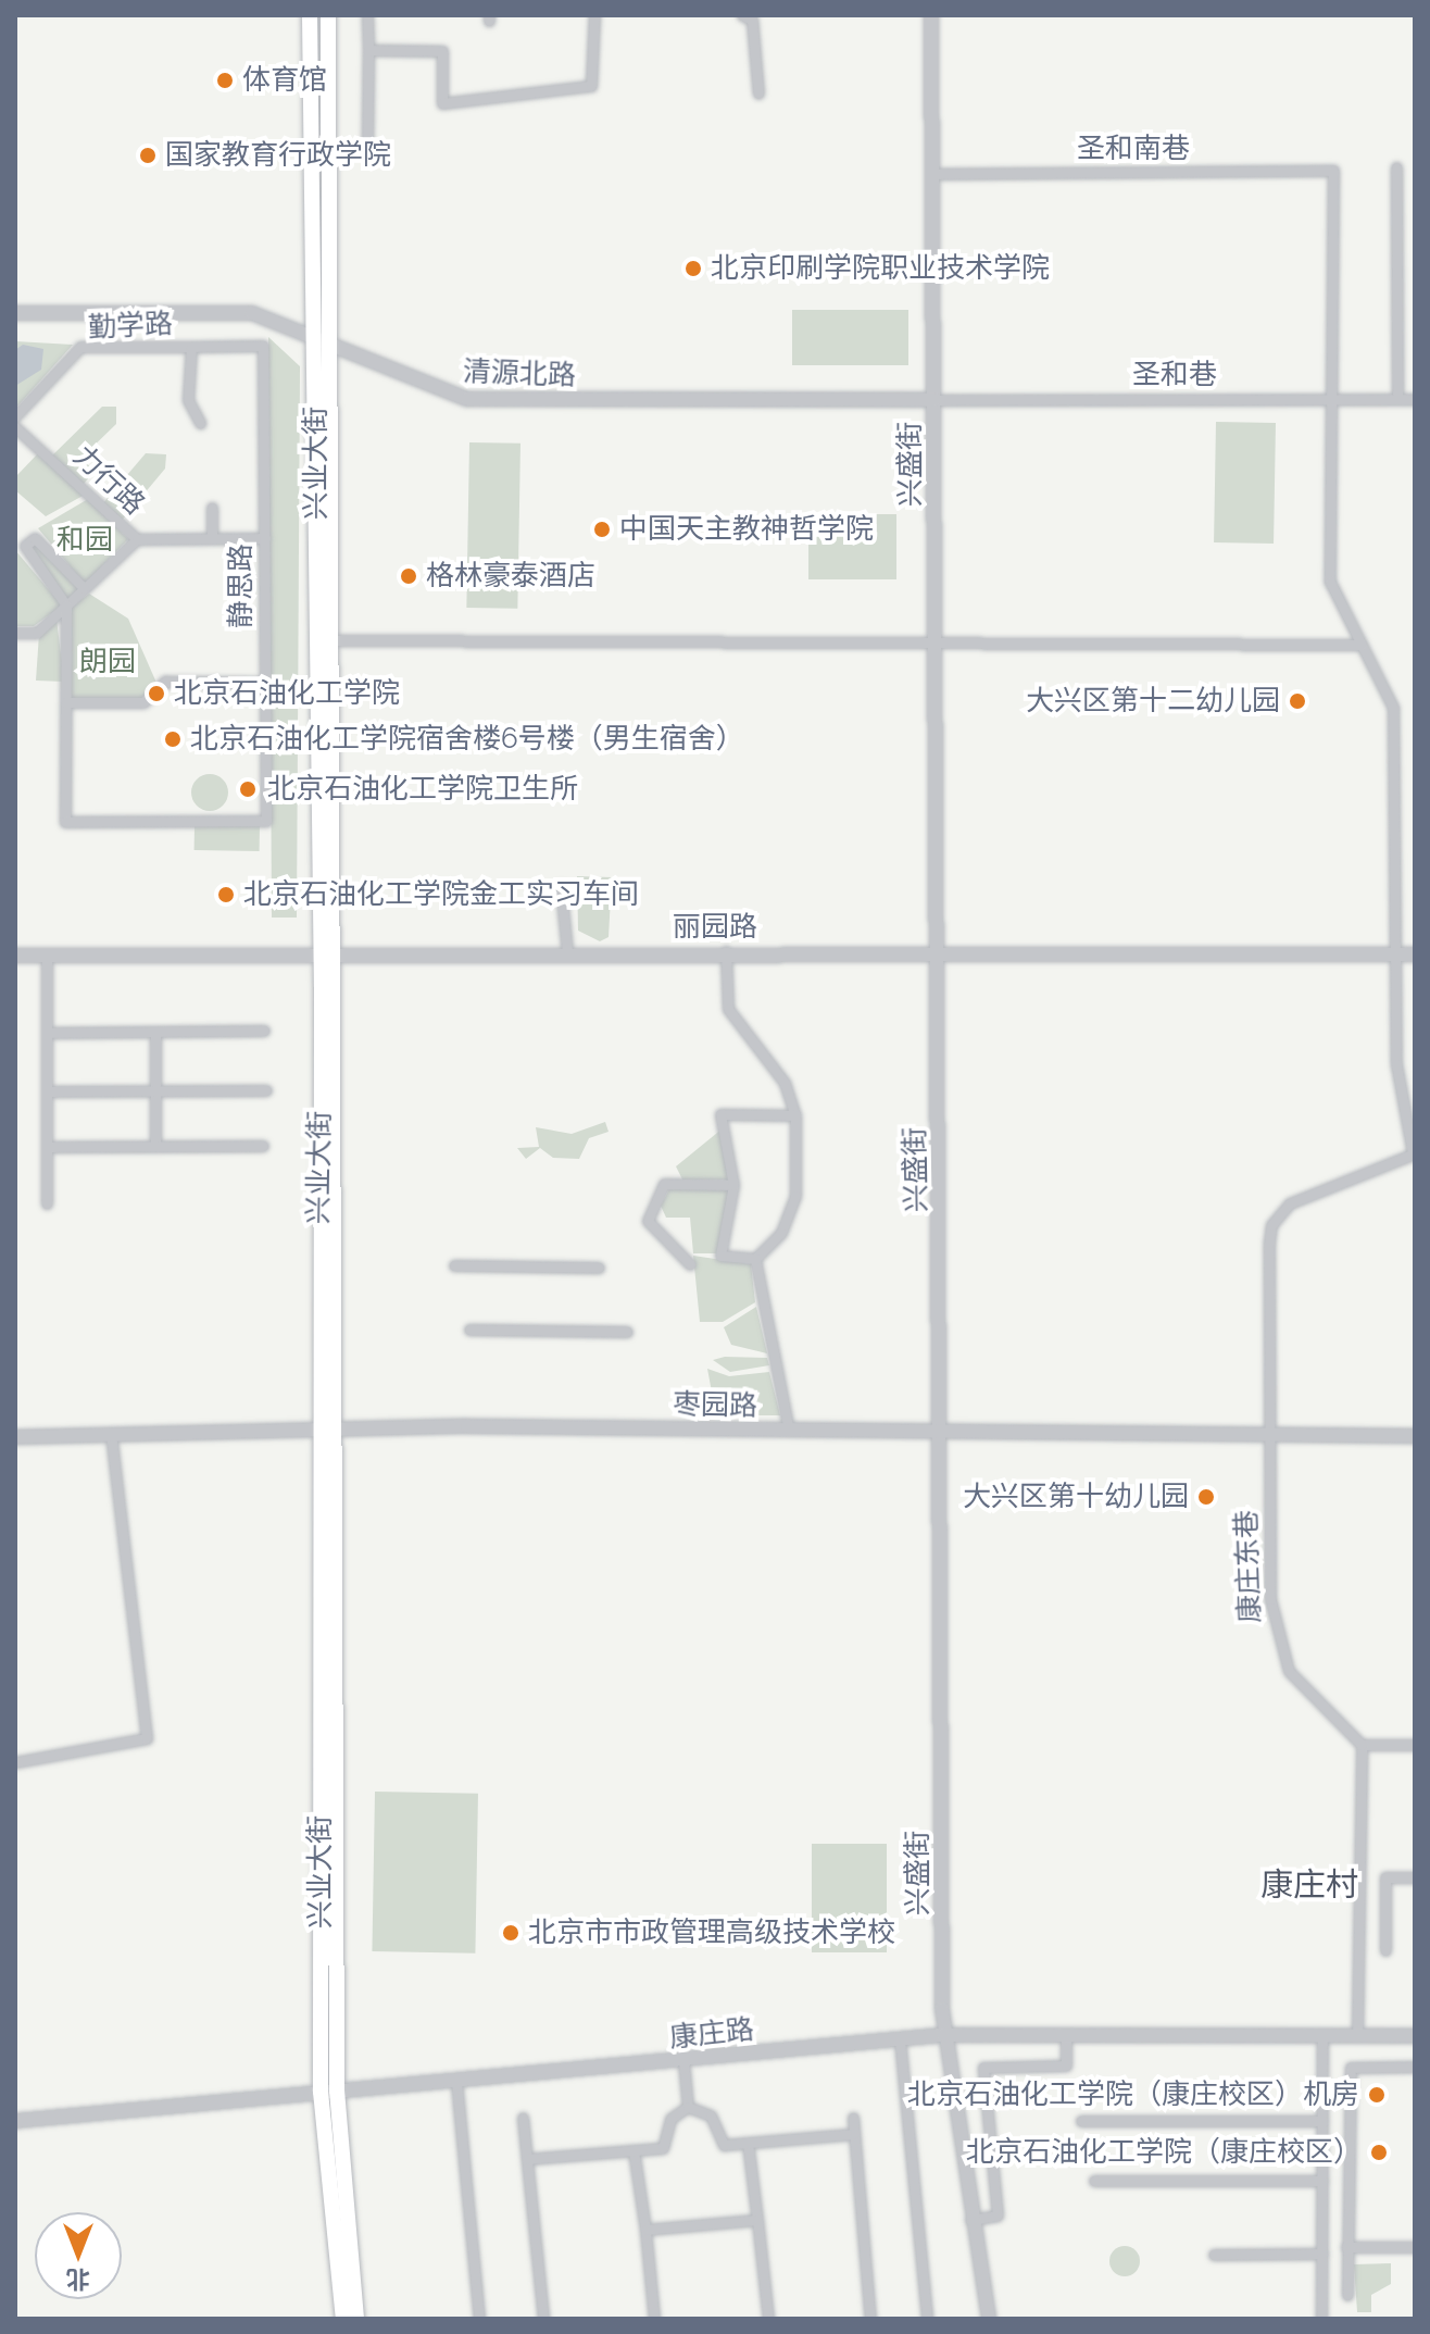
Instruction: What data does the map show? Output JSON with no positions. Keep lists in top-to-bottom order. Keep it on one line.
{"streets":{"main road":["兴业大街"],"street":["圣和南巷","勤学路","清源北路","圣和巷","兴盛街","力行路","静思路","丽园路","枣园路","康庄东巷","康庄路"]},"crossings":[["圣和南巷","圣和巷"],["圣和南巷","兴盛街"],["勤学路","静思路"],["清源北路","圣和巷"],["清源北路","兴业大街"],["清源北路","兴盛街"],["圣和巷","兴盛街"],["兴业大街","丽园路"],["兴业大街","枣园路"],["兴业大街","康庄路"],["兴盛街","丽园路"],["兴盛街","枣园路"],["兴盛街","康庄路"],["枣园路","康庄东巷"]],"districts":["康庄村"],"parks":["和园","朗园"],"places":["体育馆","国家教育行政学院","北京印刷学院职业技术学院","中国天主教神哲学院","格林豪泰酒店","北京石油化工学院","大兴区第十二幼儿园","北京石油化工学院宿舍楼6号楼（男生宿舍）","北京石油化工学院卫生所","北京石油化工学院金工实习车间","大兴区第十幼儿园","北京市市政管理高级技术学校","北京石油化工学院（康庄校区）机房","北京石油化工学院（康庄校区）"],"north":"bottom"}
